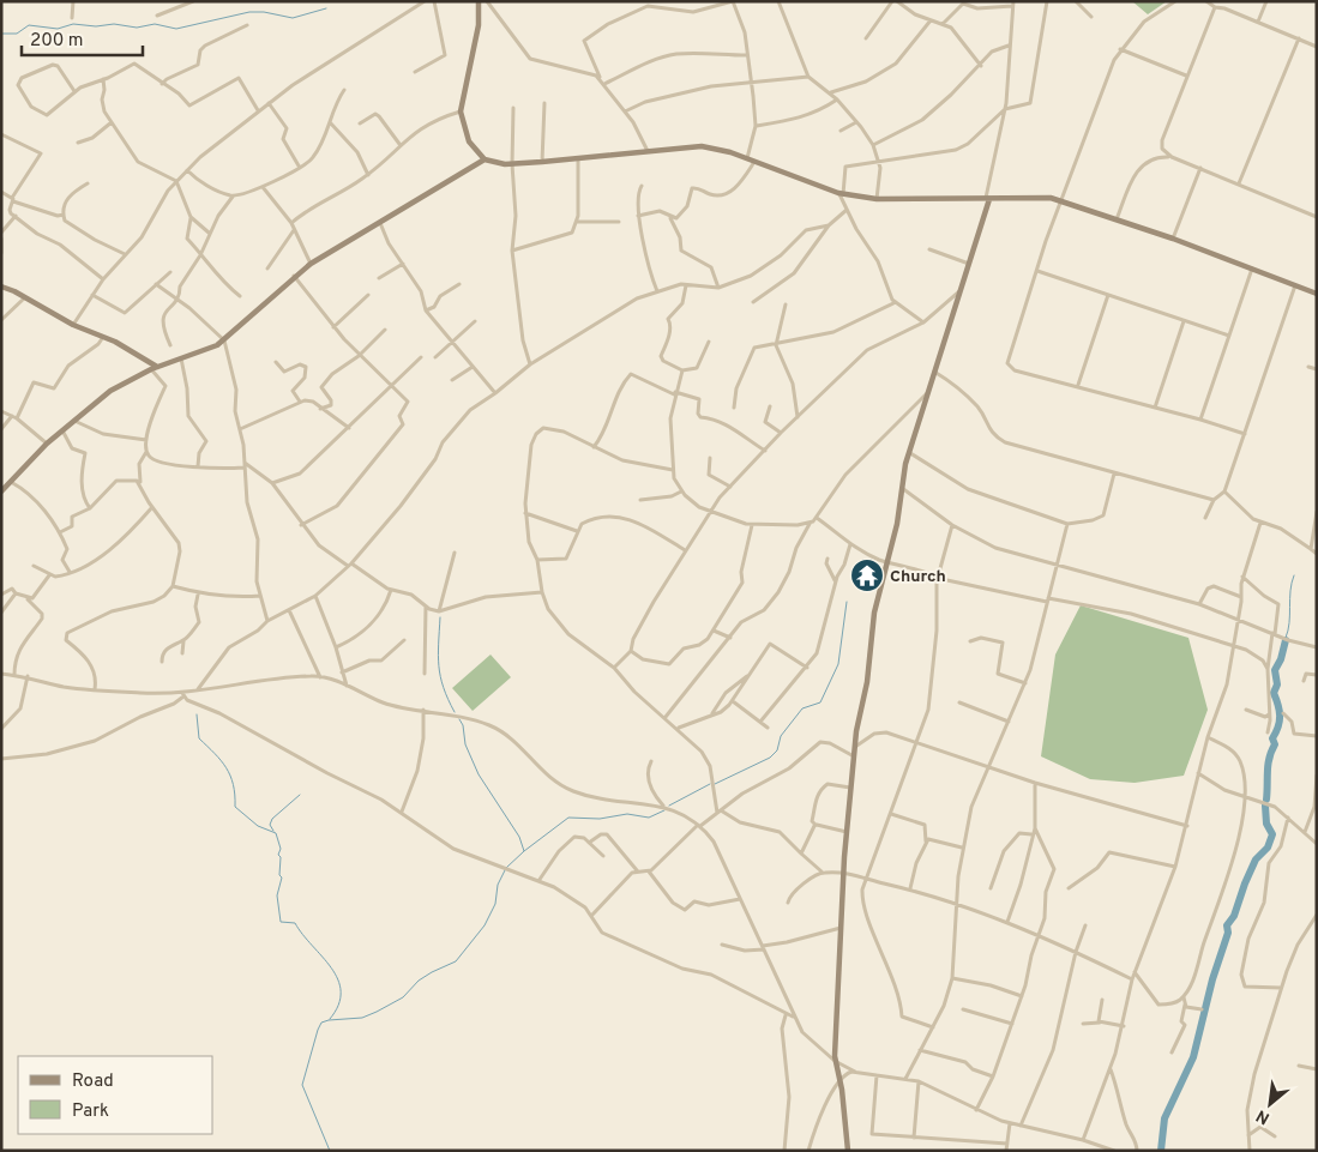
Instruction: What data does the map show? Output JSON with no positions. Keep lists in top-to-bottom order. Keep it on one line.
{"places":{"temple":["Church"]},"legend":["Road","Park"],"scale_bar":"200 m","north":"bottom left"}
